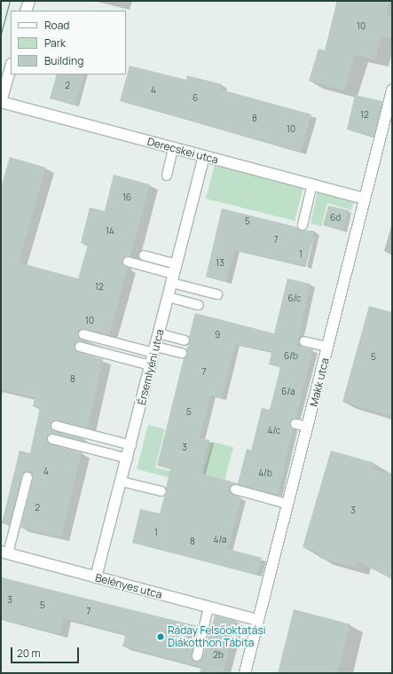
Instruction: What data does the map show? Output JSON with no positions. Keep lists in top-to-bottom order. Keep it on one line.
{"streets":{"street":["Derecskei utca","Érsemlyéni utca","Makk utca","Belényes utca"]},"crossings":[["Derecskei utca","Érsemlyéni utca"],["Derecskei utca","Makk utca"],["Érsemlyéni utca","Belényes utca"],["Makk utca","Belényes utca"]],"places":["Ráday Felsőoktatási Diákotthon Tábita"],"house_numbers":["10","2","4","6","12","8","10","16","6d","5","14","7","1","13","12","6/c","10","9","6/b","5","7","8","6/a","5","4/c","3","4","4/b","2","3","1","4/a","8","3","5","7","2b"],"legend":["Road","Park","Building"],"scale_bar":"20 m"}
